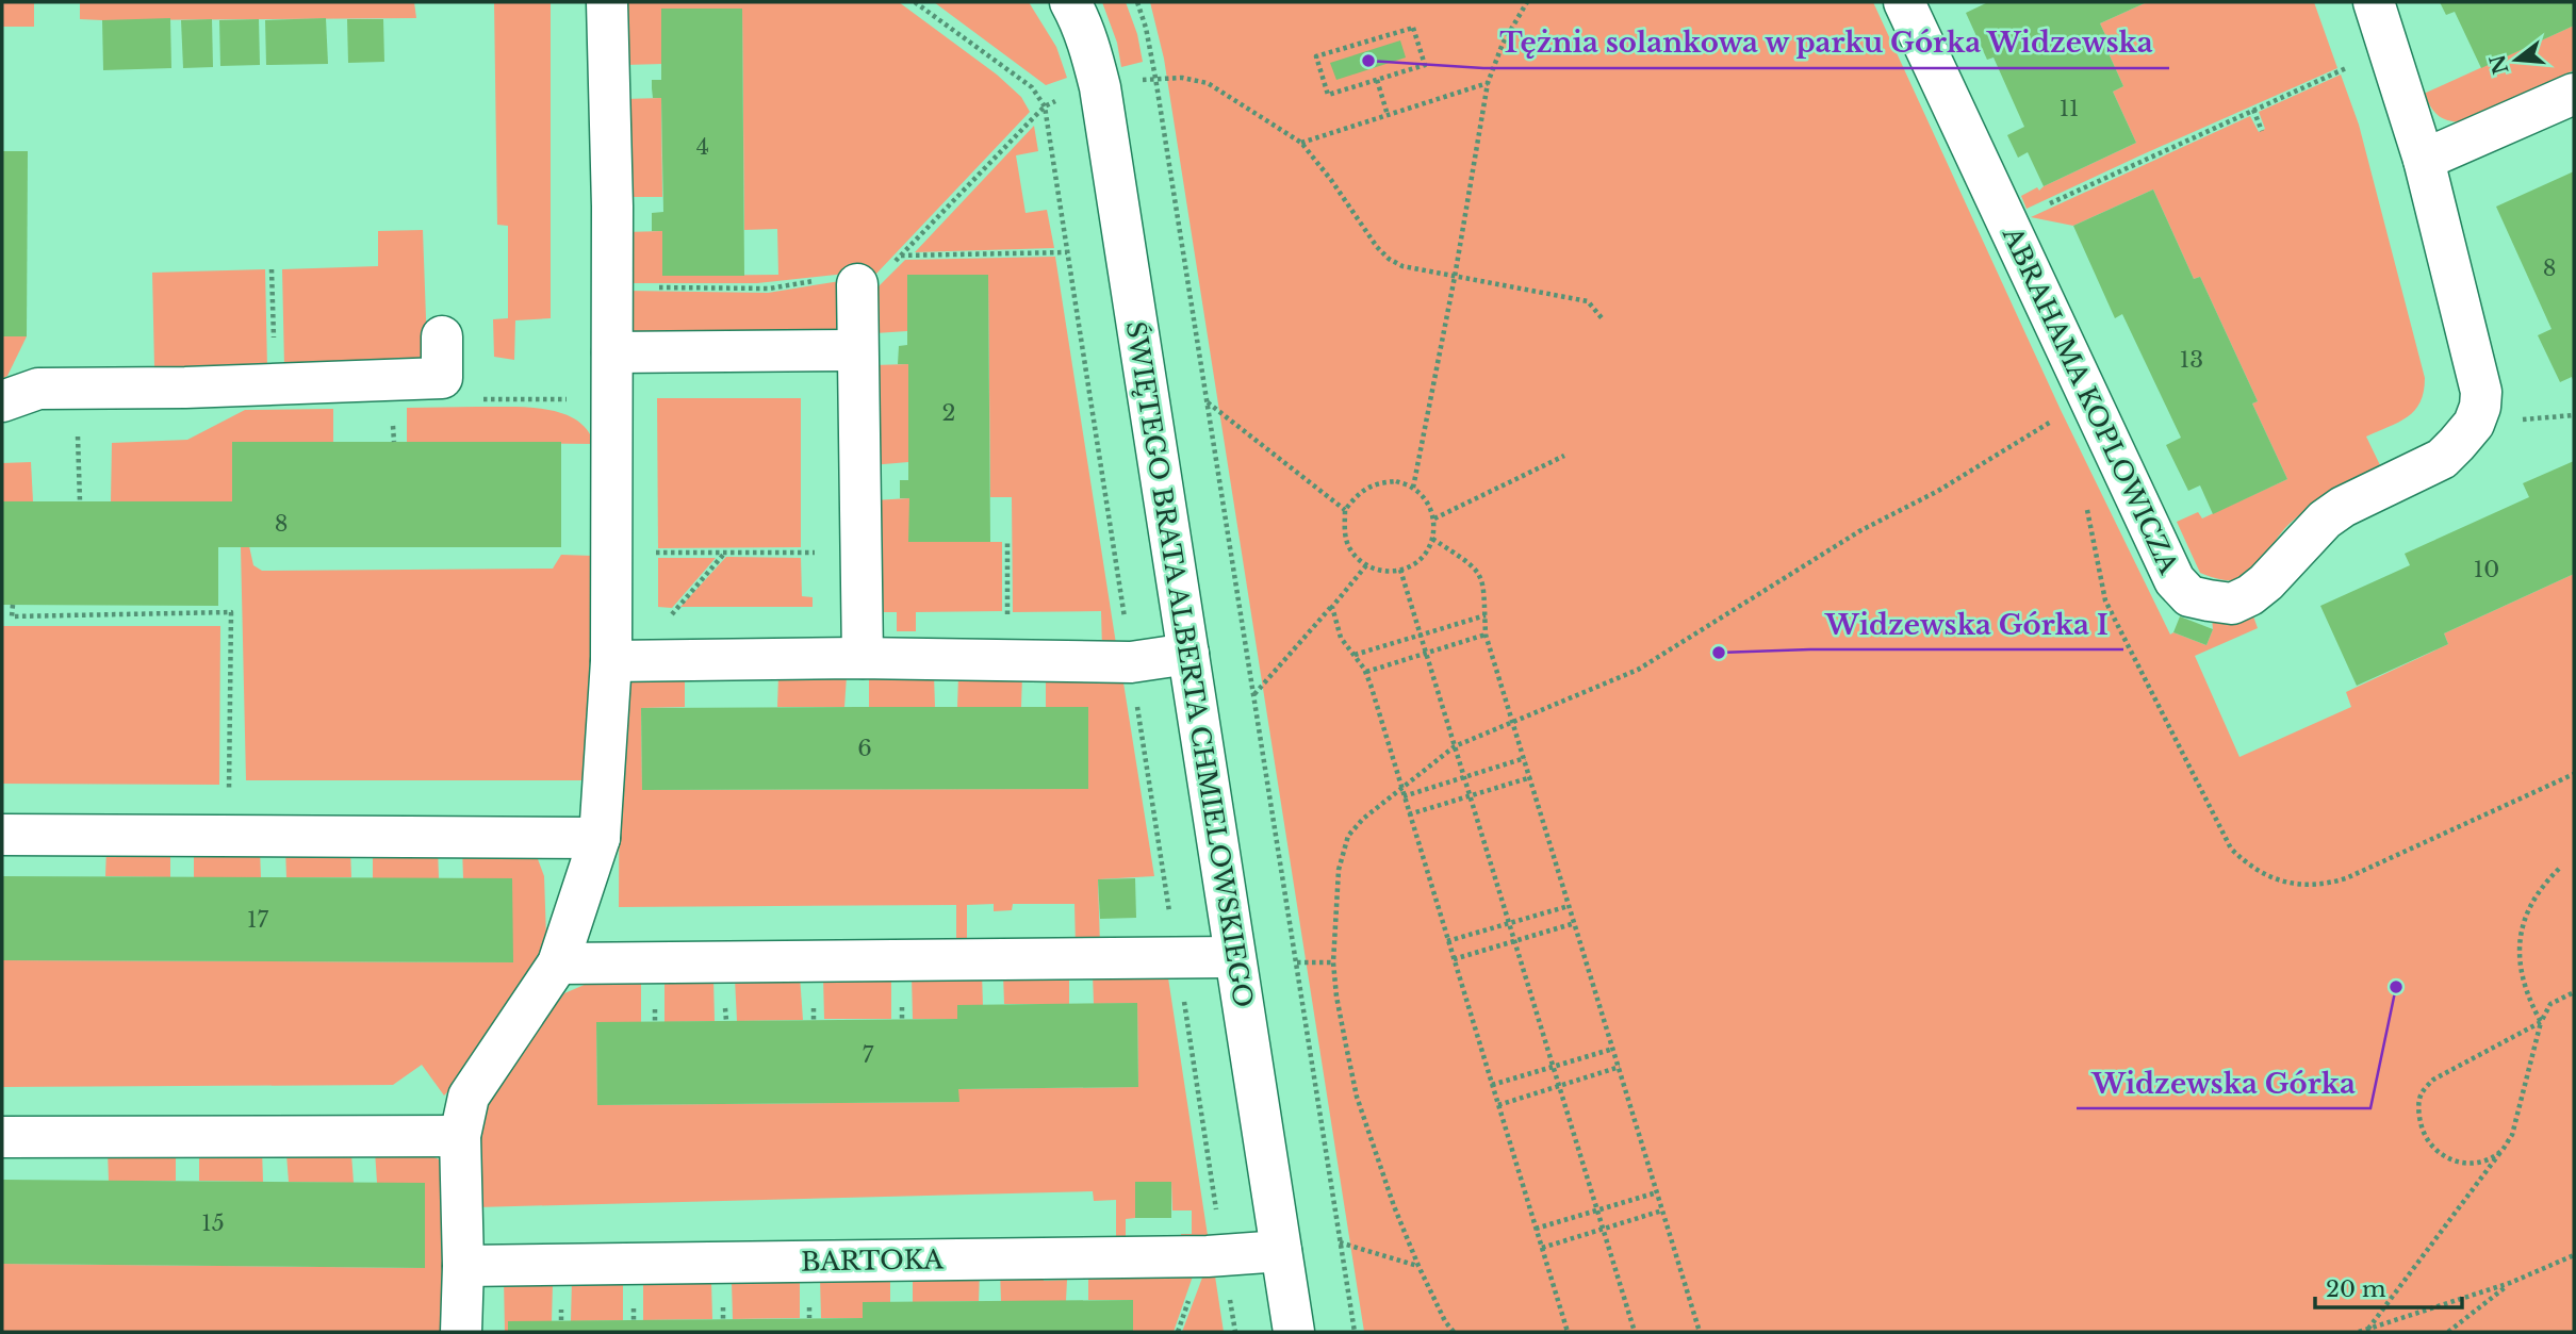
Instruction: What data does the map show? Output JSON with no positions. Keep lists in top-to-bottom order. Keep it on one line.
{"streets":{"street":["ABRAHAMA KOPLOWICZA","ŚWIĘTEGO BRATA ALBERTA CHMIELOWSKIEGO","BARTOKA"]},"crossings":[["ŚWIĘTEGO BRATA ALBERTA CHMIELOWSKIEGO","BARTOKA"]],"places":["Tężnia solankowa w parku Górka Widzewska","Widzewska Górka I","Widzewska Górka"],"house_numbers":["11","4","8","13","2","8","10","6","17","7","15"],"scale_bar":"20 m","north":"left"}
